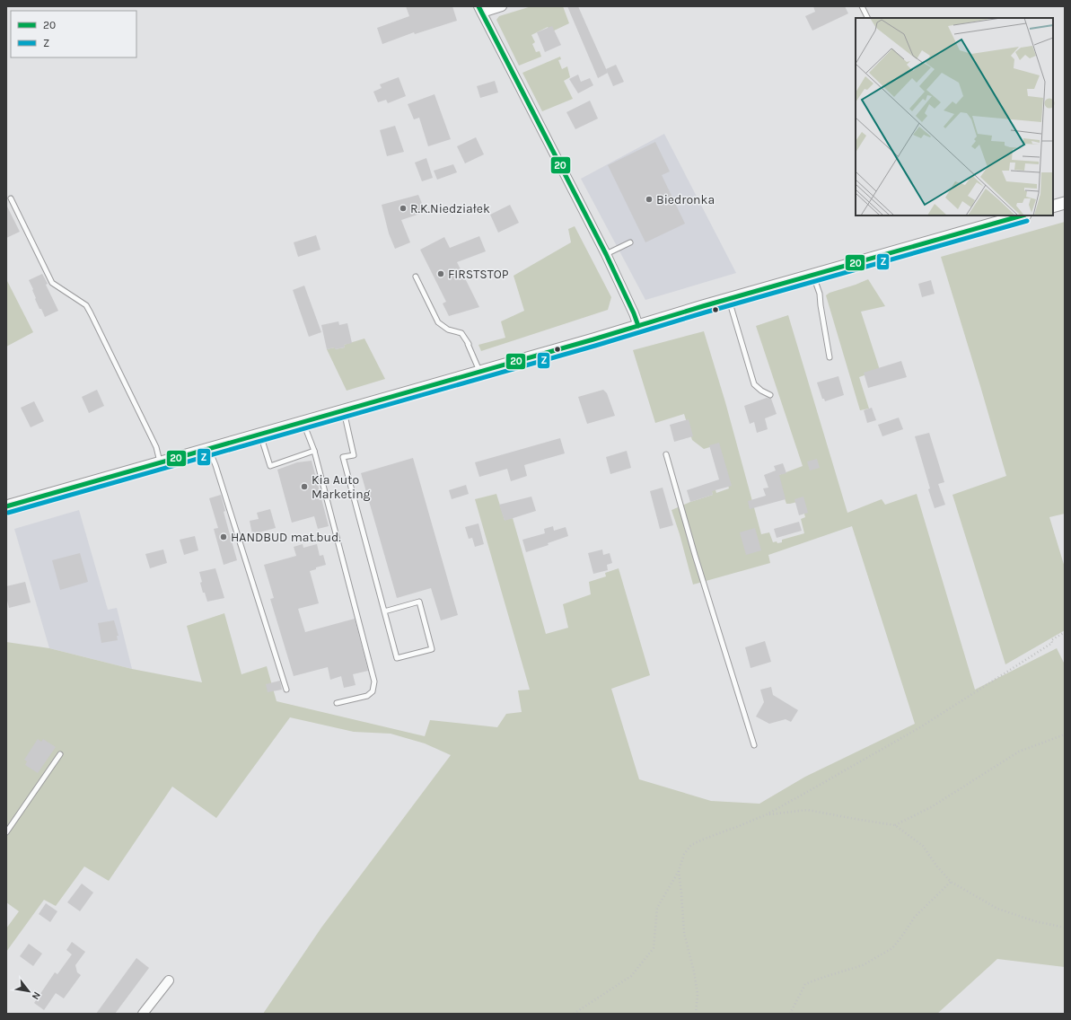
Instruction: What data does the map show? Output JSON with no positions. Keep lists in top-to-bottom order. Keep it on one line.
{"places":["Biedronka","R.K.Niedziałek","FIRSTSTOP","Kia Auto Marketing","HANDBUD mat.bud."],"lines":["transit line 20","transit line Z"],"legend":["20","Z"],"north":"bottom right"}
